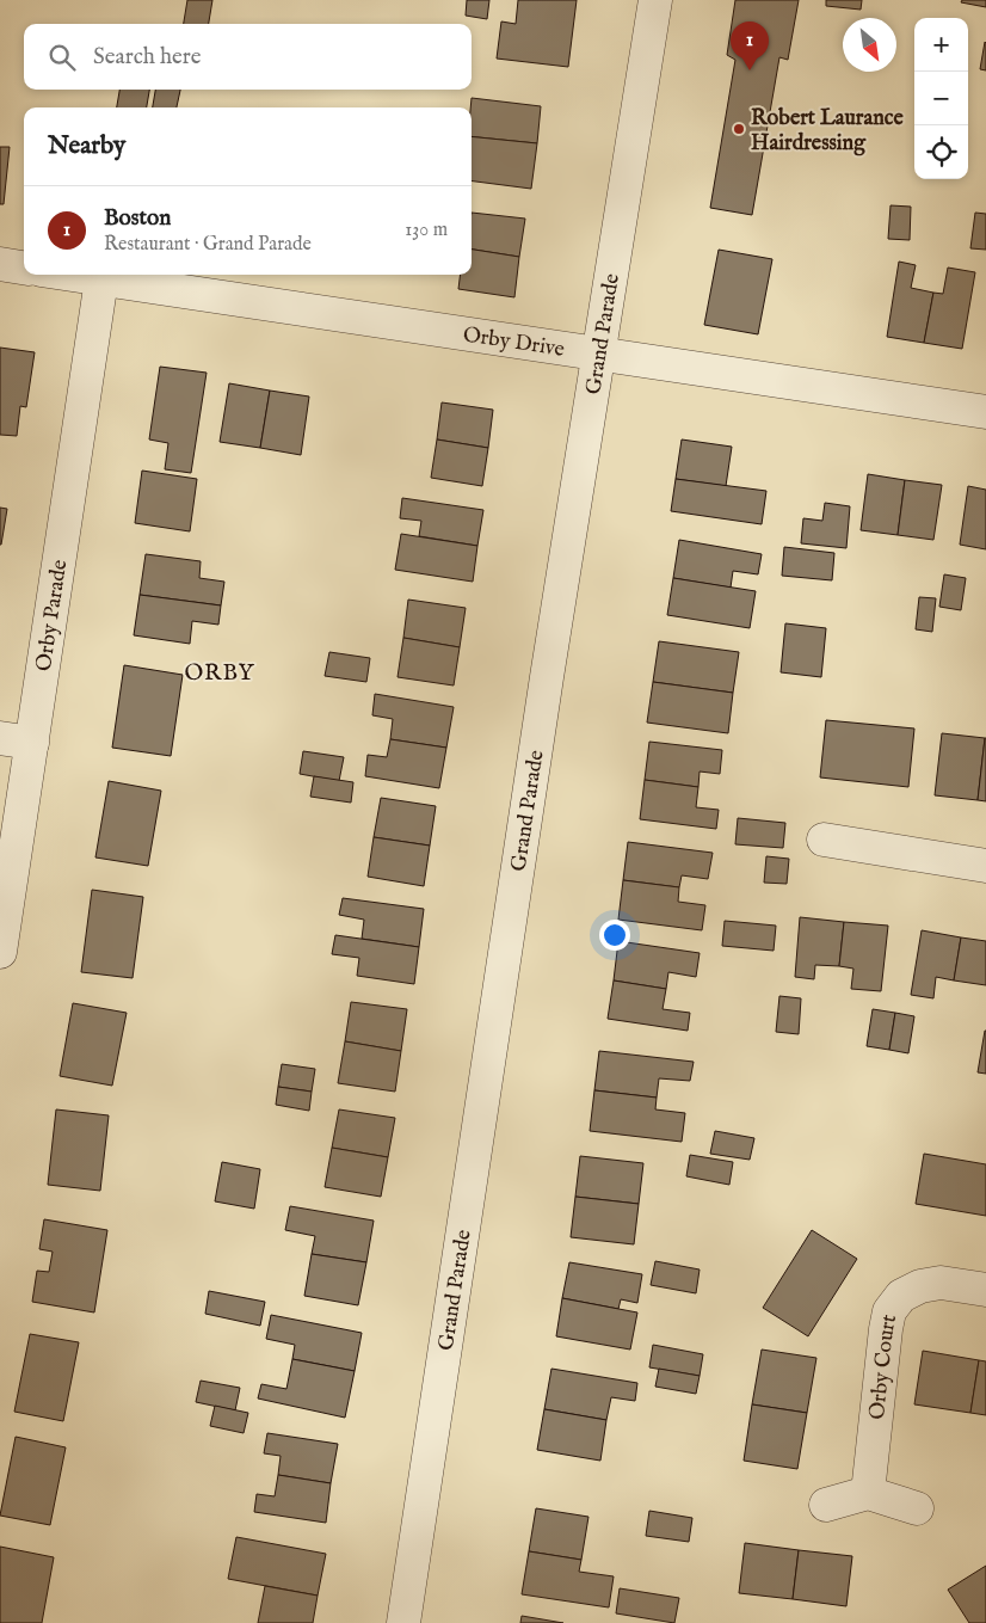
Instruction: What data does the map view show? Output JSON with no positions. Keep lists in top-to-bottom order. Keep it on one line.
{"streets":{"street":["Grand Parade","Orby Drive","Orby Parade","Orby Court"]},"crossings":[["Grand Parade","Orby Drive"],["Orby Drive","Orby Parade"]],"districts":["ORBY"],"places":["Robert Laurance Hairdressing"],"north":"bottom right","page":{"map_buttons":["+","−"],"pins":"1","search":"Search here","heading":"Nearby","list":[{"mark":"1","name":"Boston","note":"Restaurant · Grand Parade","value":"130 m"}]}}
